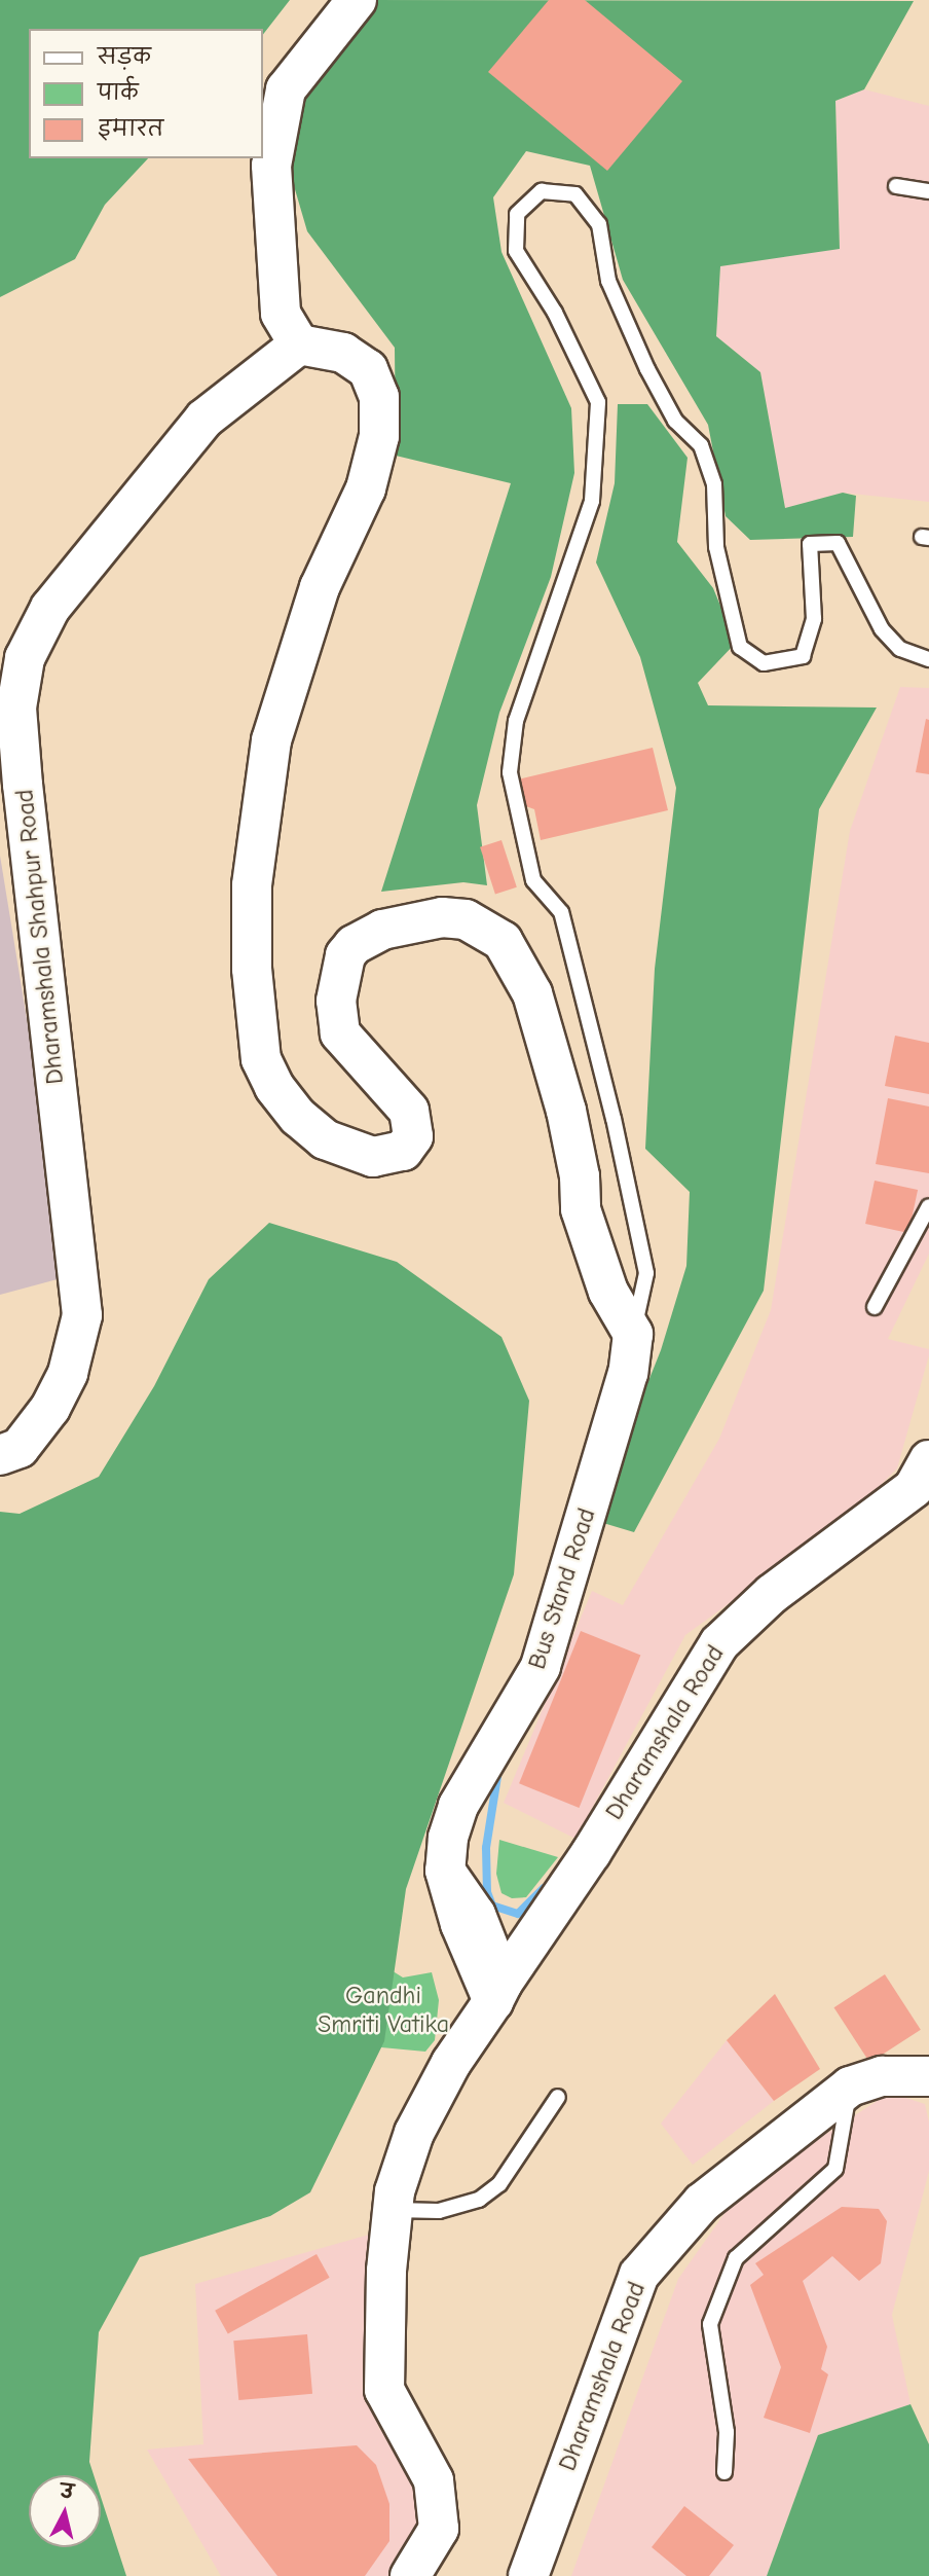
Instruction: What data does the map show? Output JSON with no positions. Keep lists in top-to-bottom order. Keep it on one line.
{"streets":{"main road":["Dharamshala Shahpur Road","Bus Stand Road","Dharamshala Road"]},"crossings":[["Bus Stand Road","Dharamshala Road"]],"parks":["Gandhi Smriti Vatika"],"legend":["सड़क","पार्क","इमारत"],"north":"top"}
